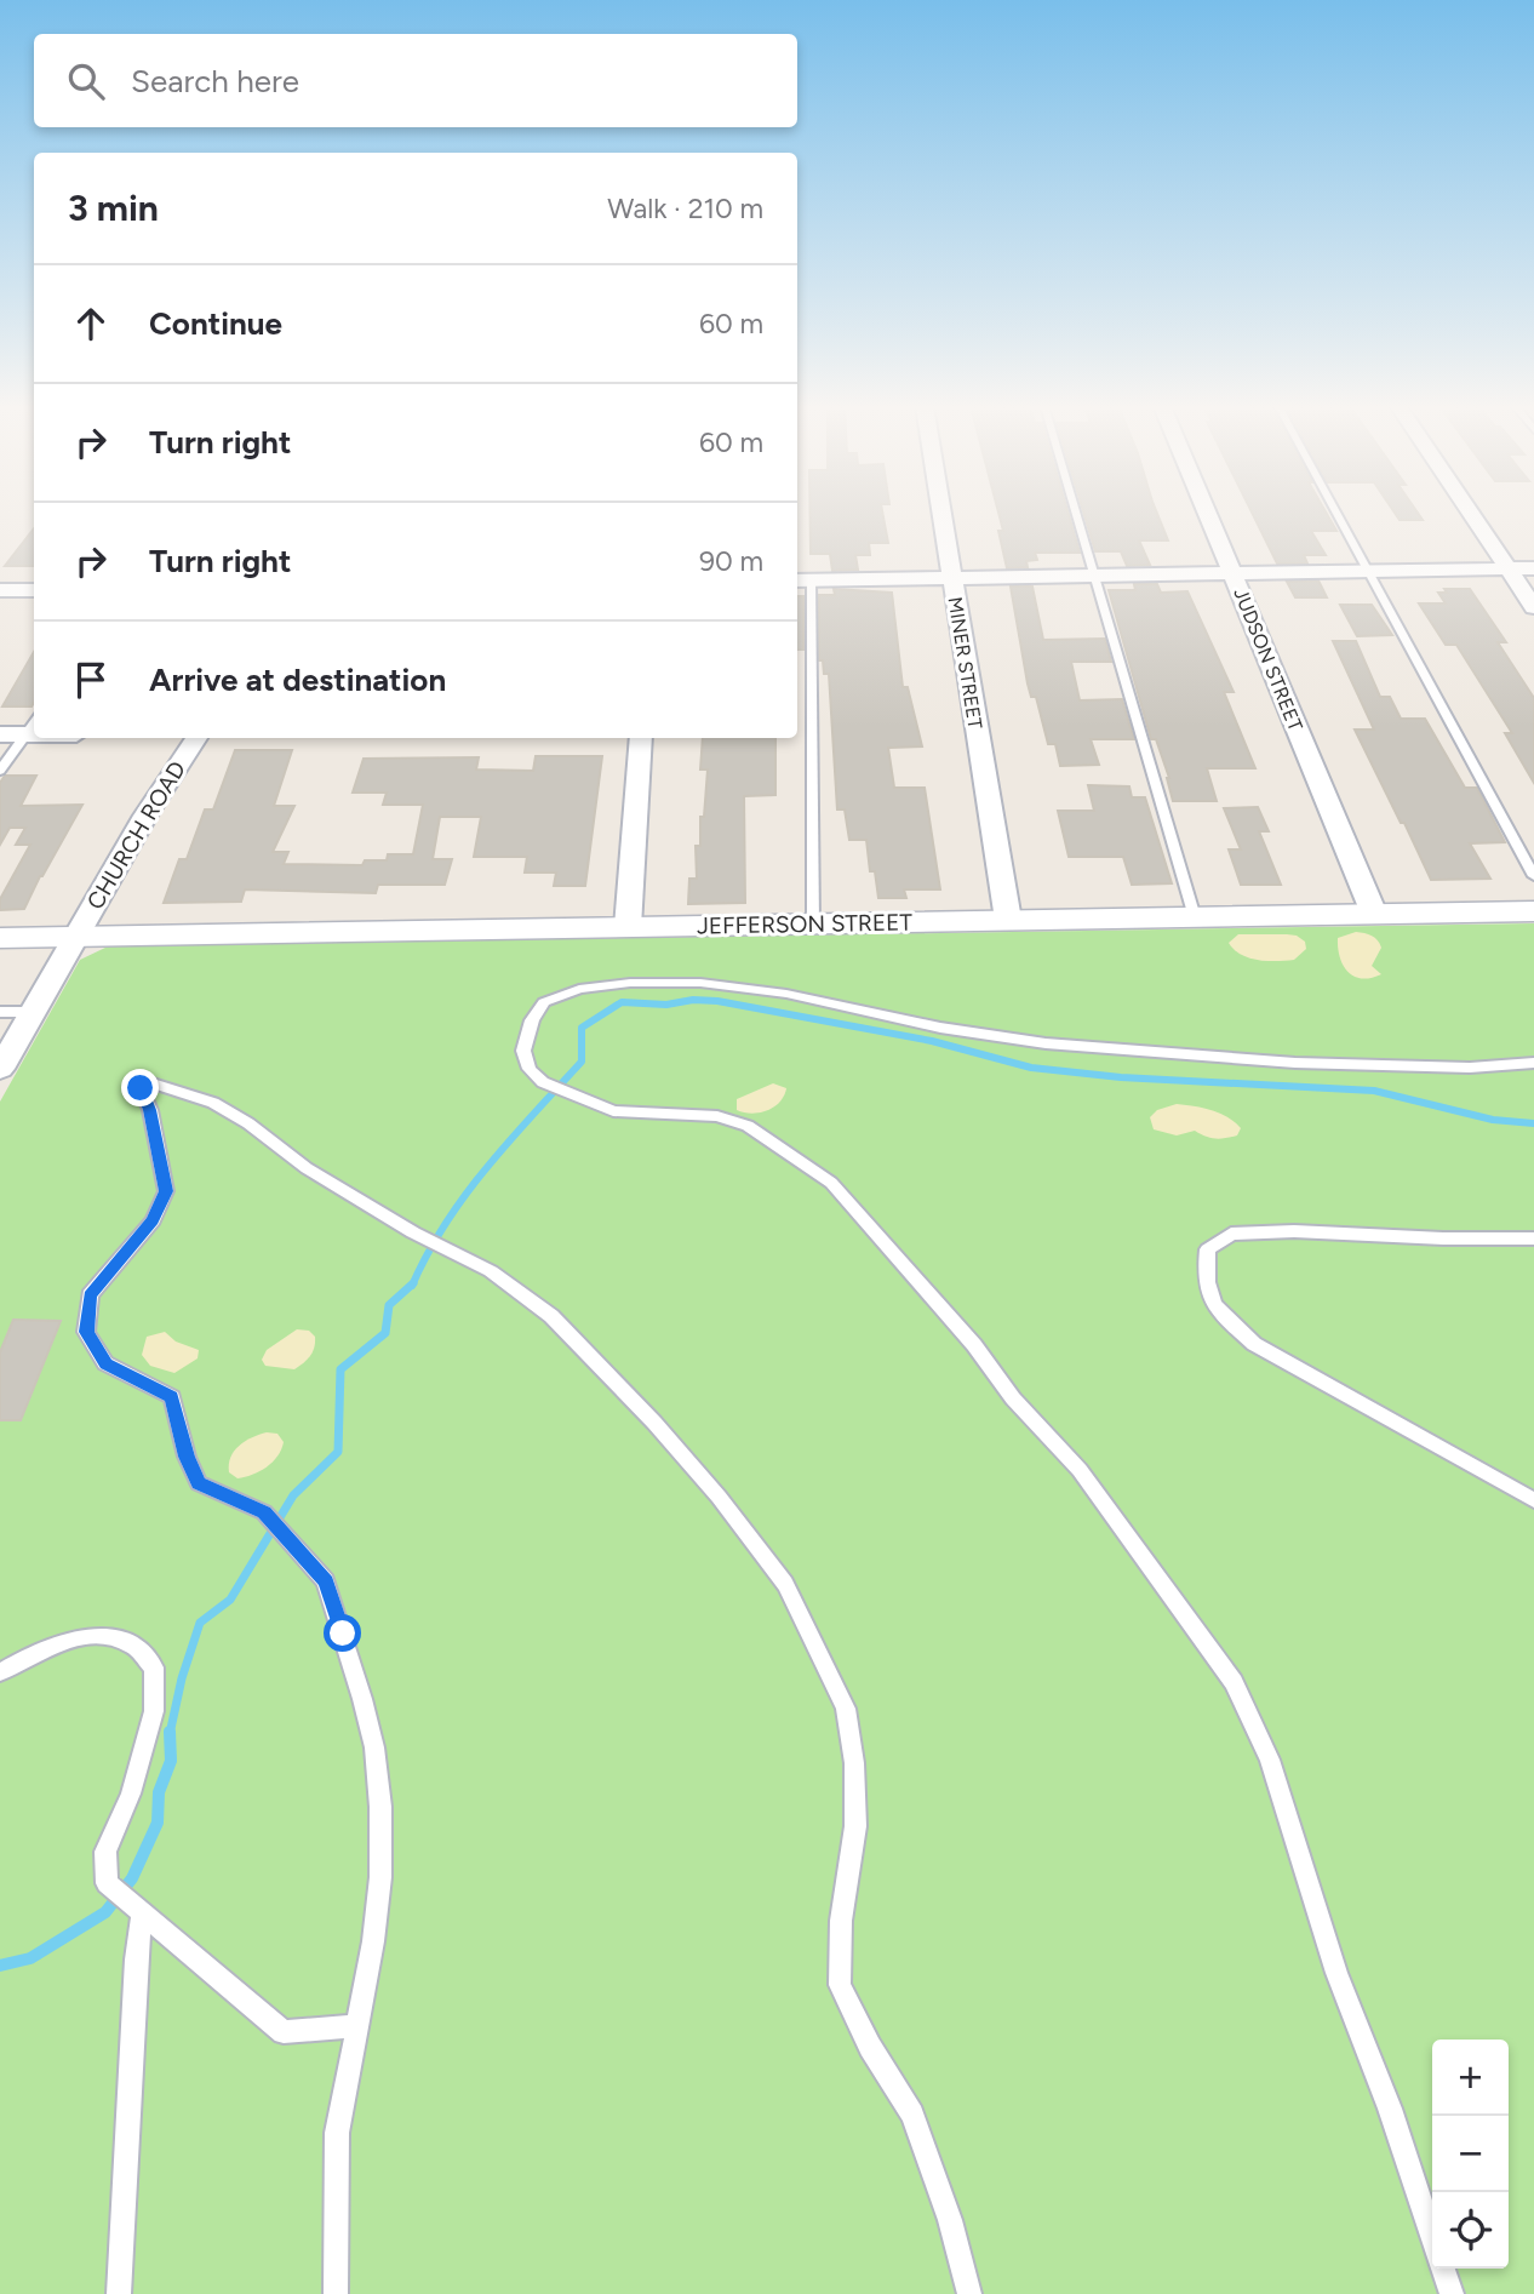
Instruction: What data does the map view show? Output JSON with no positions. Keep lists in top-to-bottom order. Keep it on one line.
{"streets":{"street":["JUDSON STREET","MINER STREET","CHURCH ROAD","JEFFERSON STREET"]},"crossings":[["JUDSON STREET","JEFFERSON STREET"],["MINER STREET","JEFFERSON STREET"],["CHURCH ROAD","JEFFERSON STREET"]],"page":{"search":"Search here","heading":["3 min","Walk · 210 m"],"list":[["Continue","60 m"],["Turn right","60 m"],["Turn right","90 m"],"Arrive at destination"],"map_buttons":["+","−"]}}
